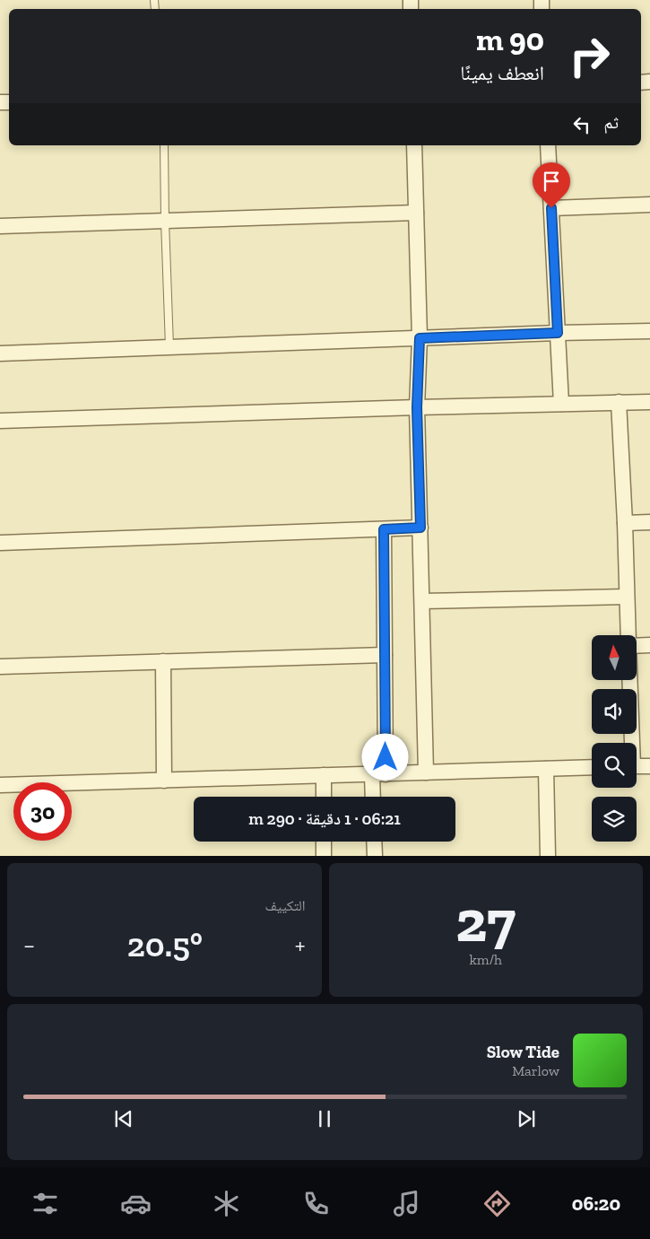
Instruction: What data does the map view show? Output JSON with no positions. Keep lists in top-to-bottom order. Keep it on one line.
{"north":"top","page":{"turn":["90 m","انعطف يمينًا"],"then":"ثم","limit":"30","trip":"06:21 · 1 دقيقة · 290 m","tile":[["27","km/h"],"التكييف"],"heat":["−","20.5°","+"],"song":["Slow Tide","Marlow"],"tabs":"06:20"}}
